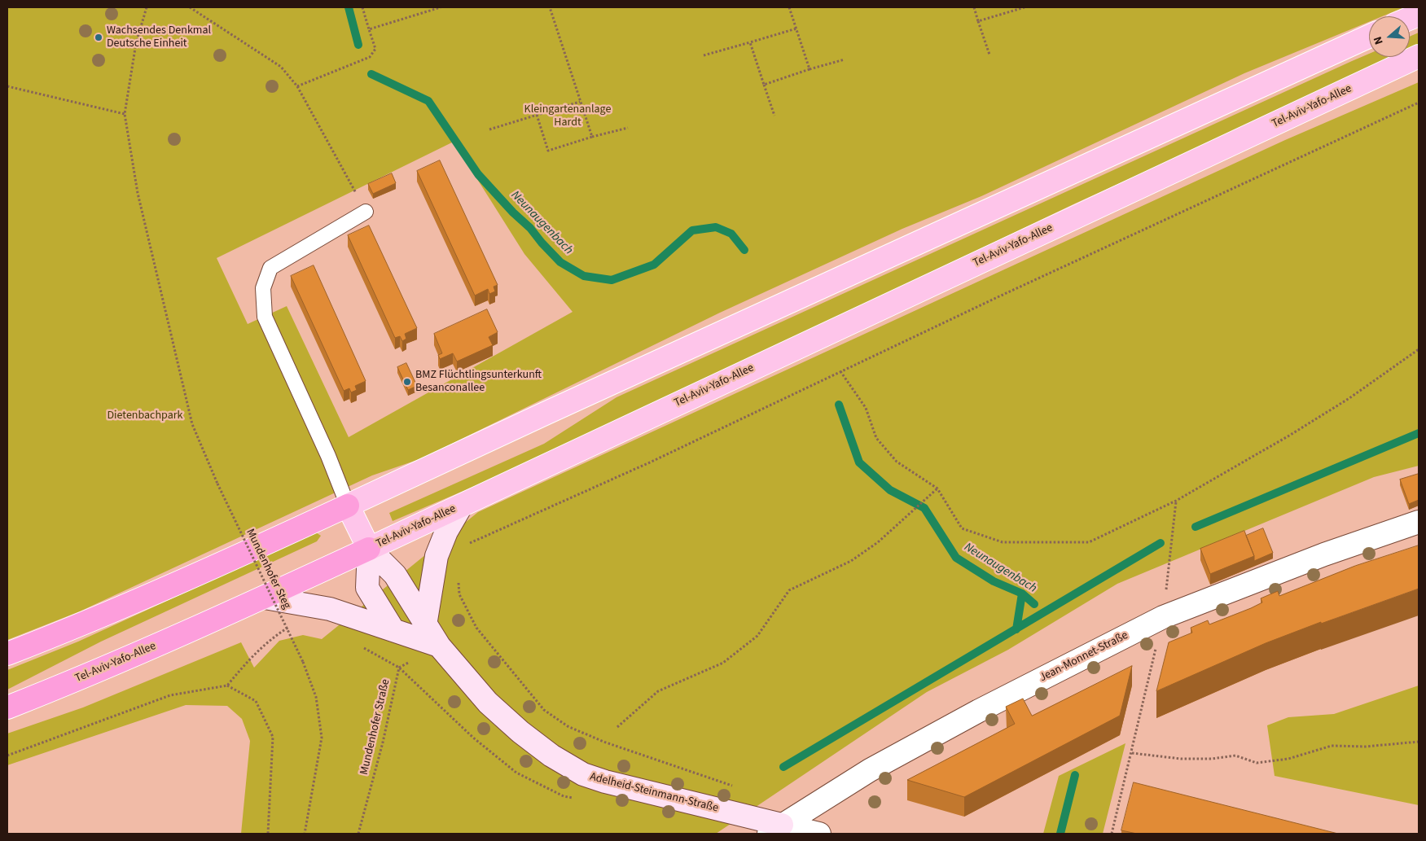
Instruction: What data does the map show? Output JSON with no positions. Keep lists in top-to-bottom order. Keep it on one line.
{"streets":{"highway":["Tel-Aviv-Yafo-Allee"],"street":["Jean-Monnet-Straße","Adelheid-Steinmann-Straße"],"path":["Mundenhofer Steg","Mundenhofer Straße"]},"crossings":[["Tel-Aviv-Yafo-Allee","Adelheid-Steinmann-Straße"],["Jean-Monnet-Straße","Adelheid-Steinmann-Straße"],["Mundenhofer Straße","Adelheid-Steinmann-Straße"]],"water":["Neunaugenbach"],"parks":["Kleingartenanlage Hardt","Dietenbachpark"],"places":["Wachsendes Denkmal Deutsche Einheit","BMZ Flüchtlingsunterkunft Besanconallee"],"north":"left"}
